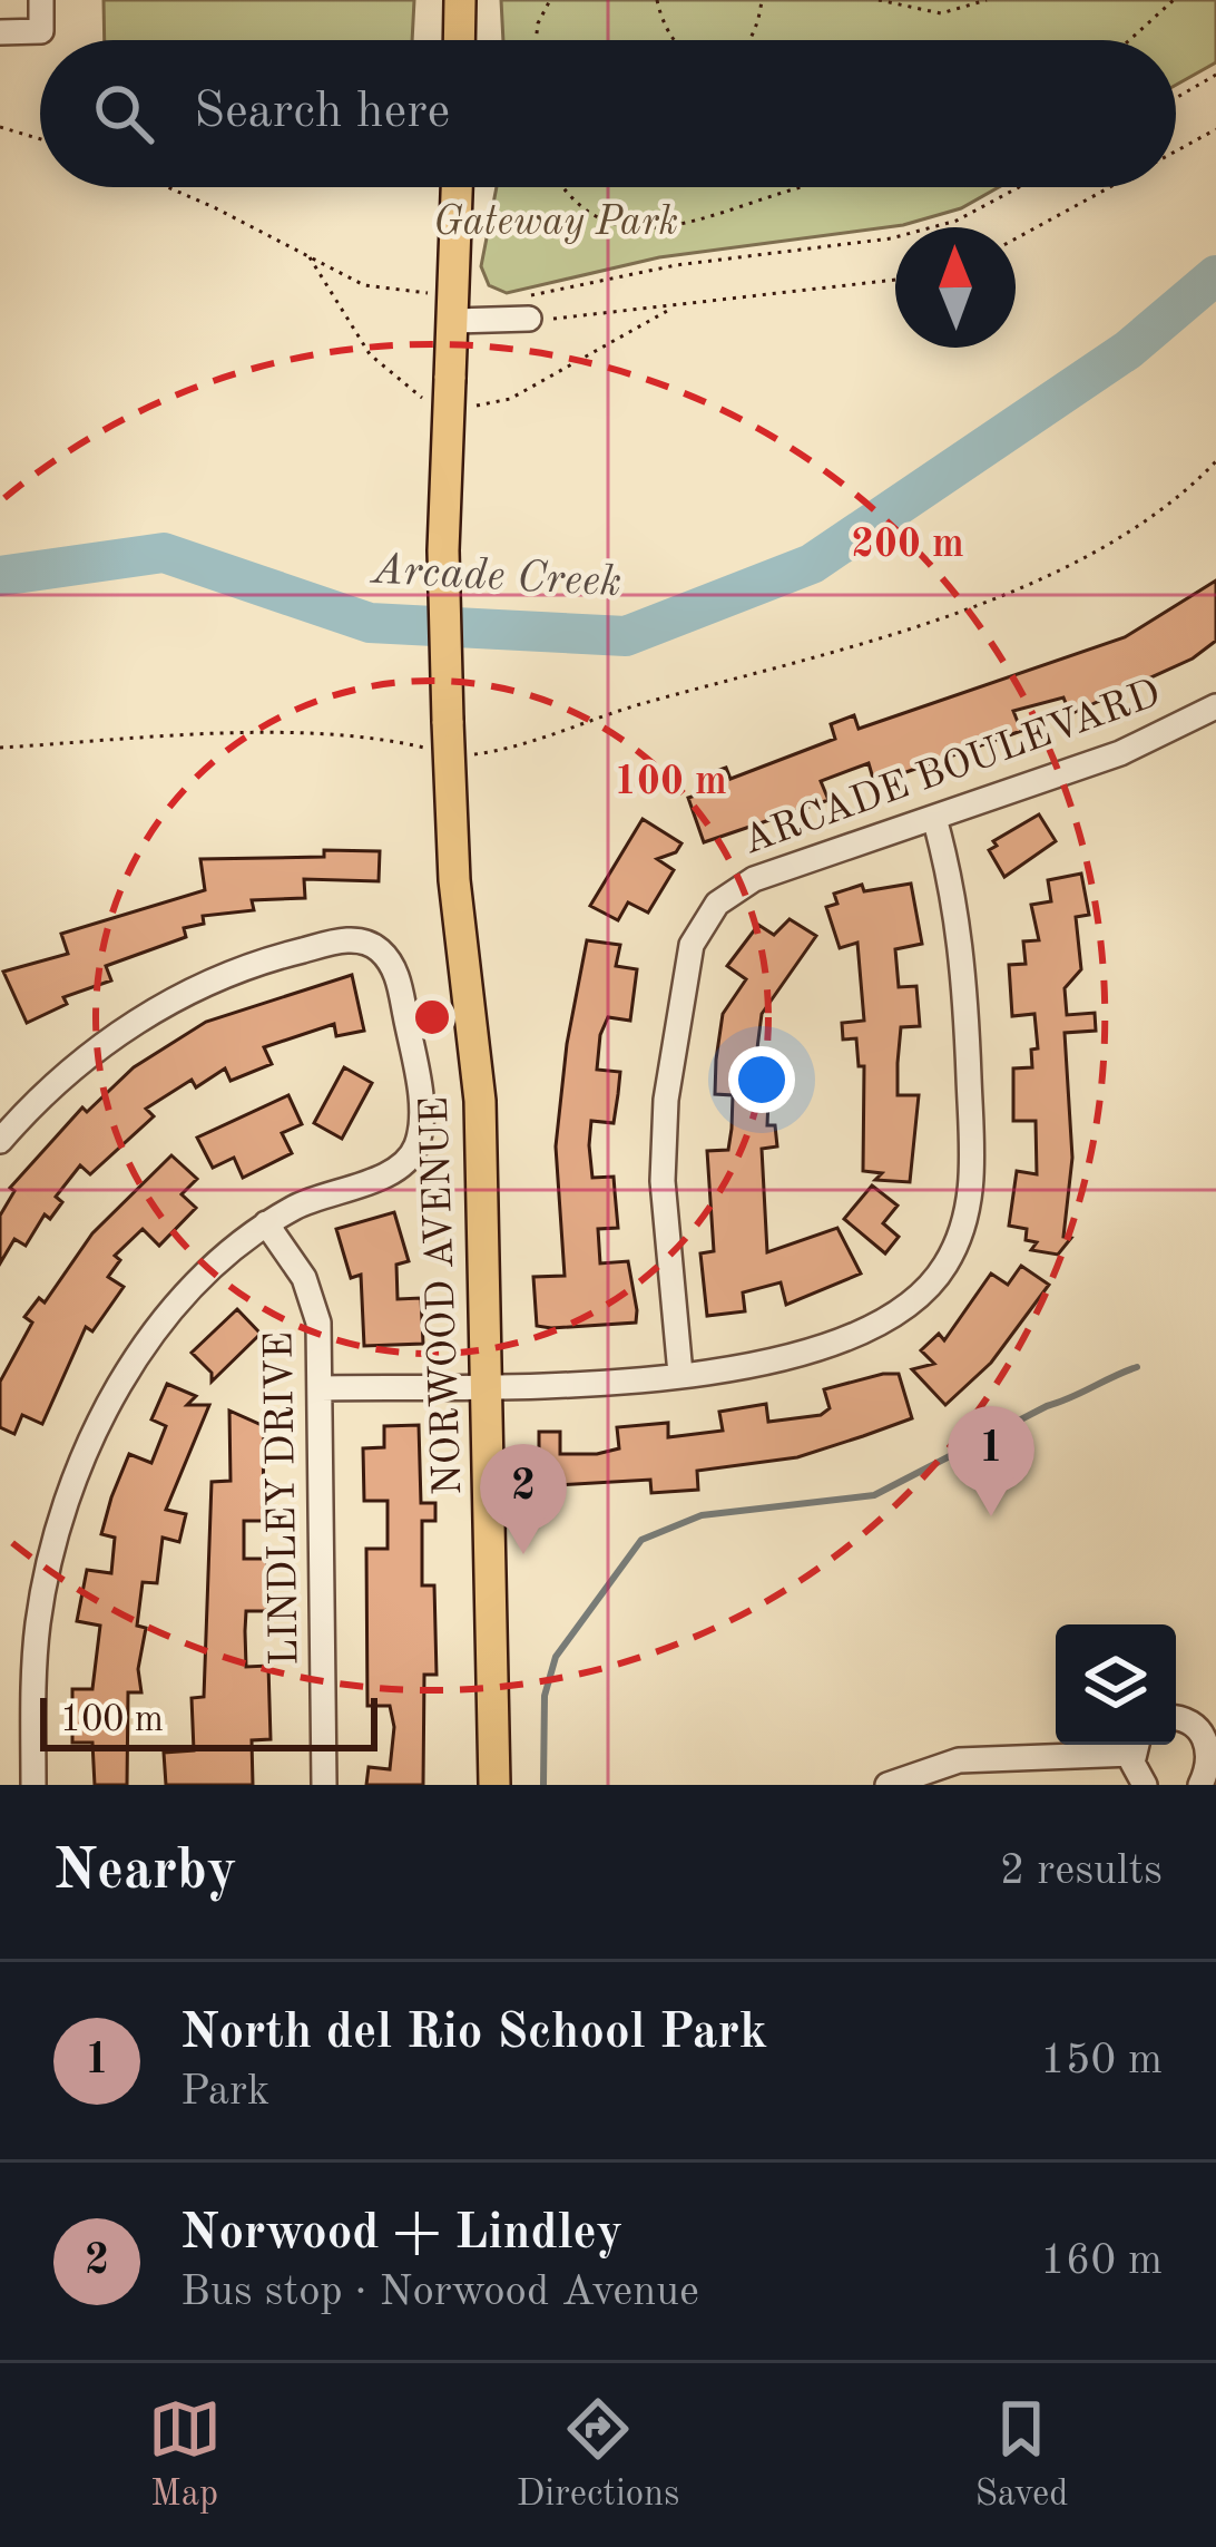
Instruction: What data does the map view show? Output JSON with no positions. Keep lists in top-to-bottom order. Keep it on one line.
{"streets":{"main road":["NORWOOD AVENUE"],"street":["ARCADE BOULEVARD","LINDLEY DRIVE"]},"water":["Arcade Creek"],"parks":["Gateway Park"],"scale_bar":"100 m","north":"top","page":{"search":"Search here","pins":["1","2"],"scale":"100 m","heading":["Nearby","2 results"],"list":[{"mark":"1","name":"North del Rio School Park","note":"Park","value":"150 m"},{"mark":"2","name":"Norwood + Lindley","note":"Bus stop · Norwood Avenue","value":"160 m"}],"nav":["Map","Directions","Saved"]},"rings":["200 m","100 m"]}
